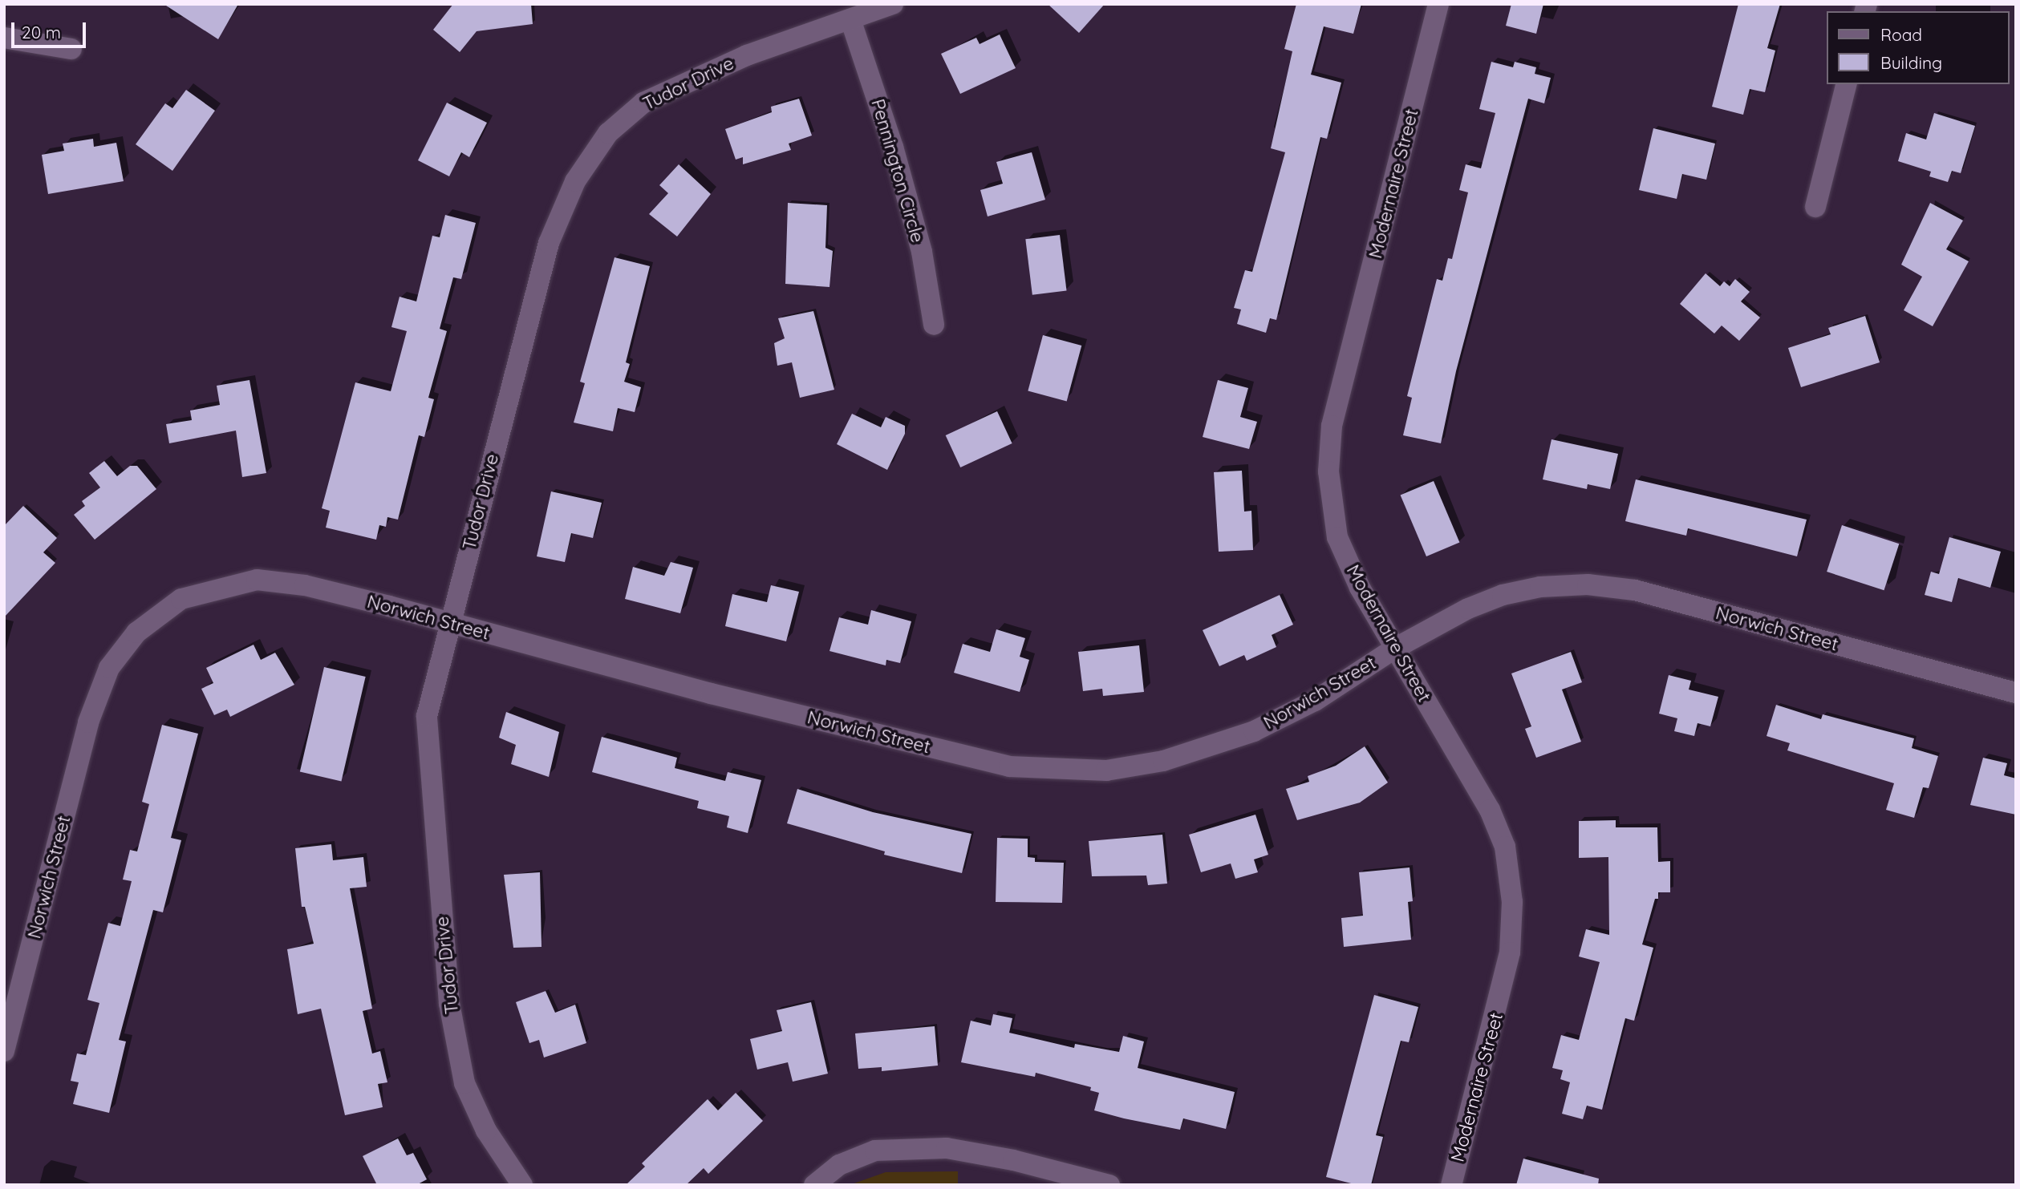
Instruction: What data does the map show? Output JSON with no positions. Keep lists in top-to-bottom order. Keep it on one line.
{"streets":{"street":["Tudor Drive","Pennington Circle","Modernaire Street","Norwich Street"]},"crossings":[["Tudor Drive","Pennington Circle"],["Tudor Drive","Norwich Street"],["Modernaire Street","Norwich Street"]],"legend":["Road","Building"],"scale_bar":"20 m"}
